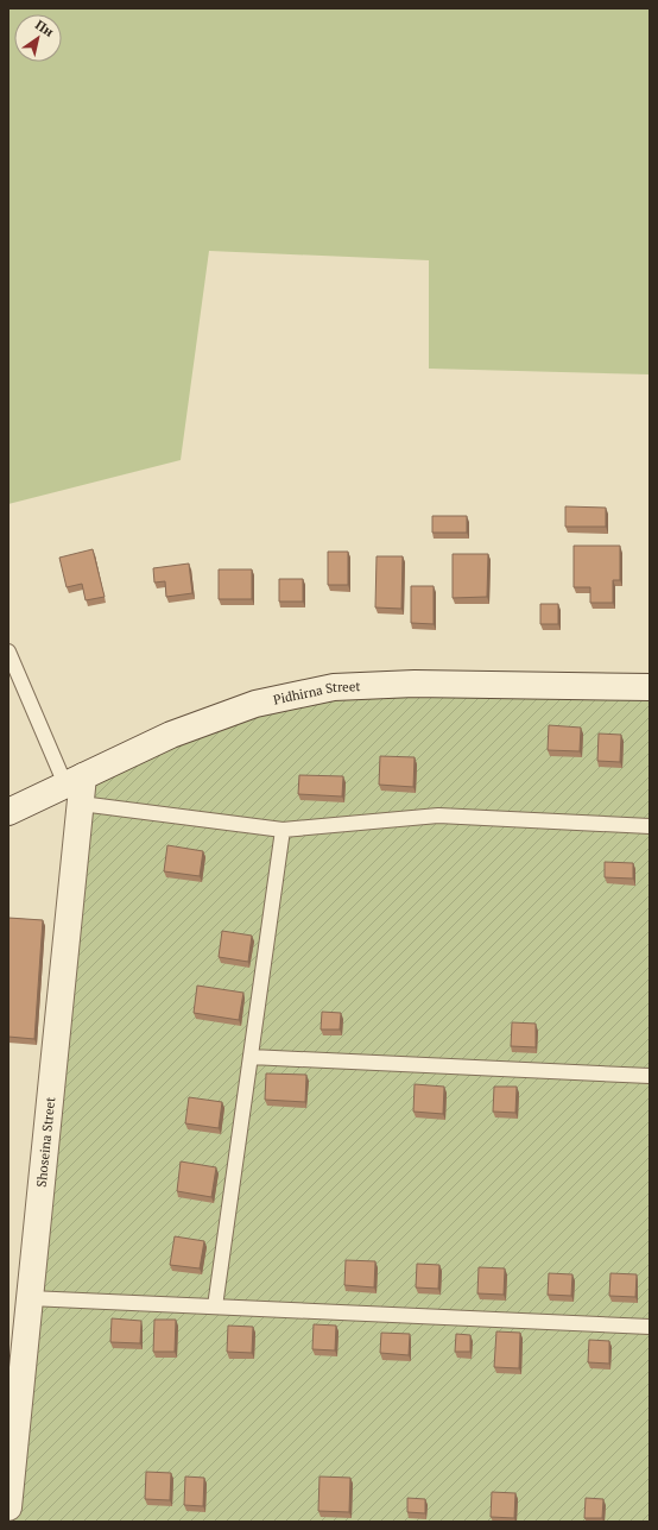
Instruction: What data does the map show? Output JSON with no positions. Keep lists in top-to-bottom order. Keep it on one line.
{"streets":{"street":["Pidhirna Street","Shoseina Street"]},"crossings":[["Pidhirna Street","Shoseina Street"]],"north":"top right"}
